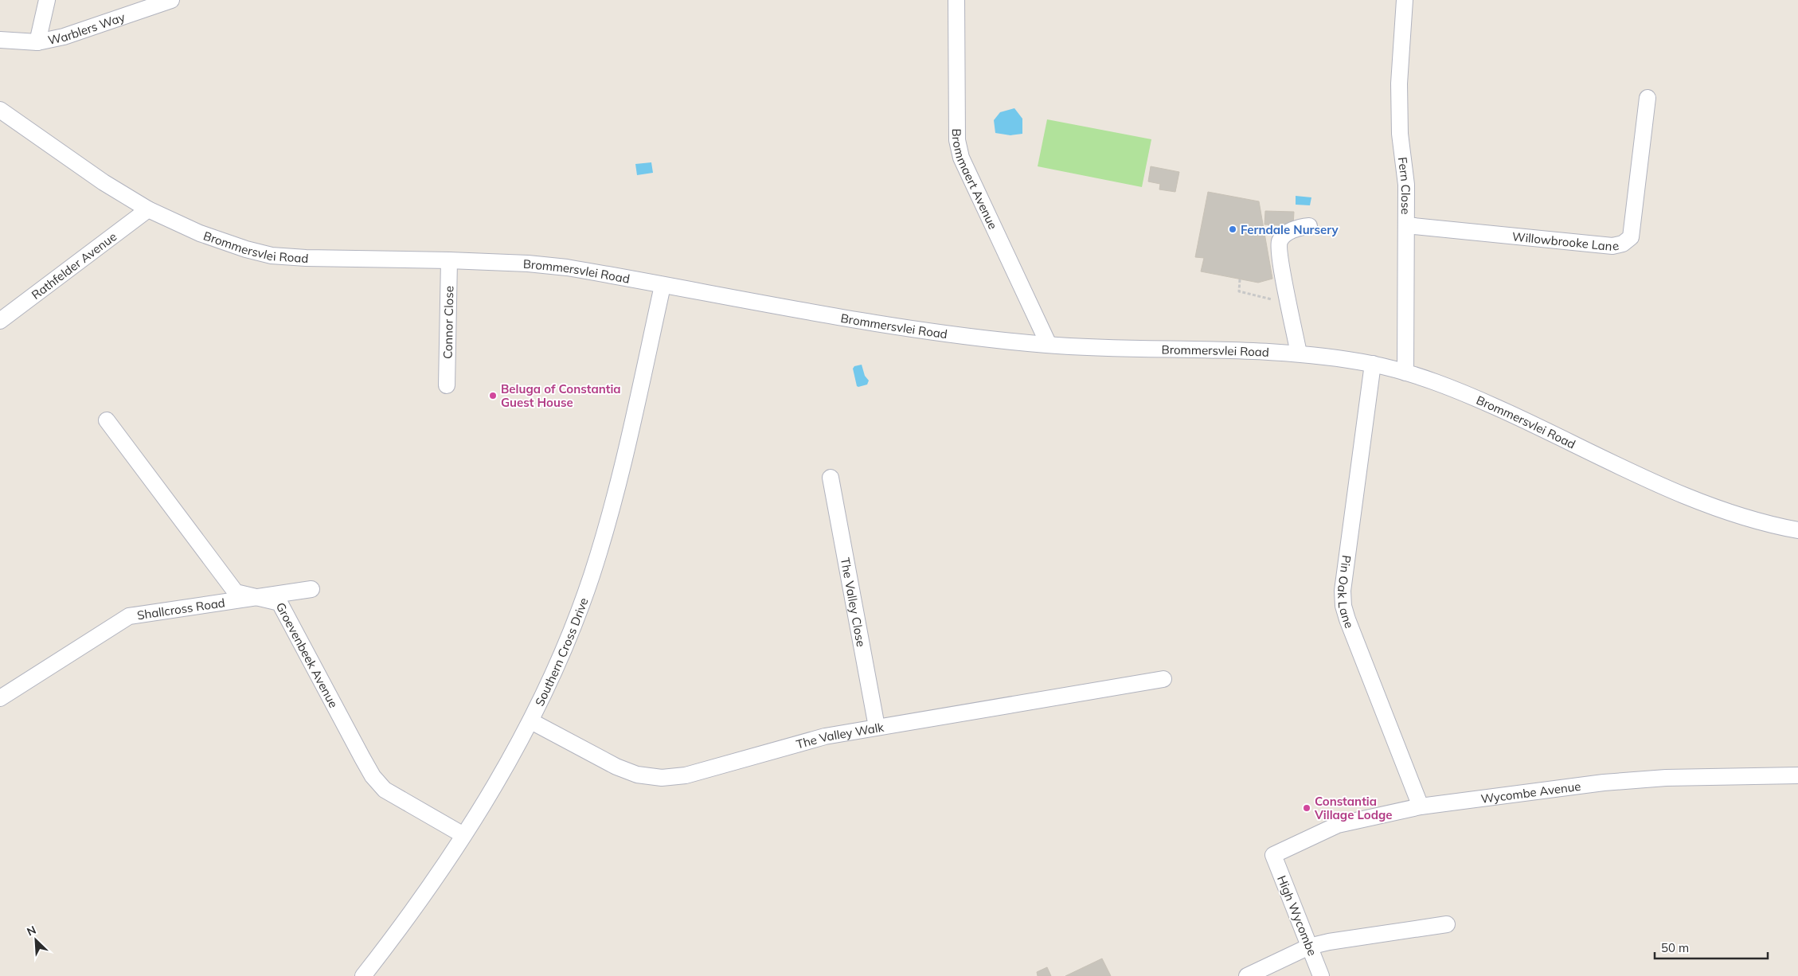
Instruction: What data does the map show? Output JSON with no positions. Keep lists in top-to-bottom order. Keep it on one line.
{"streets":{"street":["Warblers Way","Brommaert Avenue","Fern Close","Willowbrooke Lane","Brommersvlei Road","Rathfelder Avenue","Connor Close","Pin Oak Lane","The Valley Close","Shallcross Road","Southern Cross Drive","Groevenbeek Avenue","The Valley Walk","Wycombe Avenue","High Wycombe"]},"crossings":[["Brommaert Avenue","Brommersvlei Road"],["Fern Close","Willowbrooke Lane"],["Fern Close","Brommersvlei Road"],["Brommersvlei Road","Rathfelder Avenue"],["Brommersvlei Road","Connor Close"],["Brommersvlei Road","Pin Oak Lane"],["Brommersvlei Road","Southern Cross Drive"],["Pin Oak Lane","Wycombe Avenue"],["The Valley Close","The Valley Walk"],["Shallcross Road","Groevenbeek Avenue"],["Southern Cross Drive","Groevenbeek Avenue"],["Southern Cross Drive","The Valley Walk"],["Wycombe Avenue","High Wycombe"]],"places":["Ferndale Nursery","Beluga of Constantia Guest House","Constantia Village Lodge"],"scale_bar":"50 m","north":"top left"}
